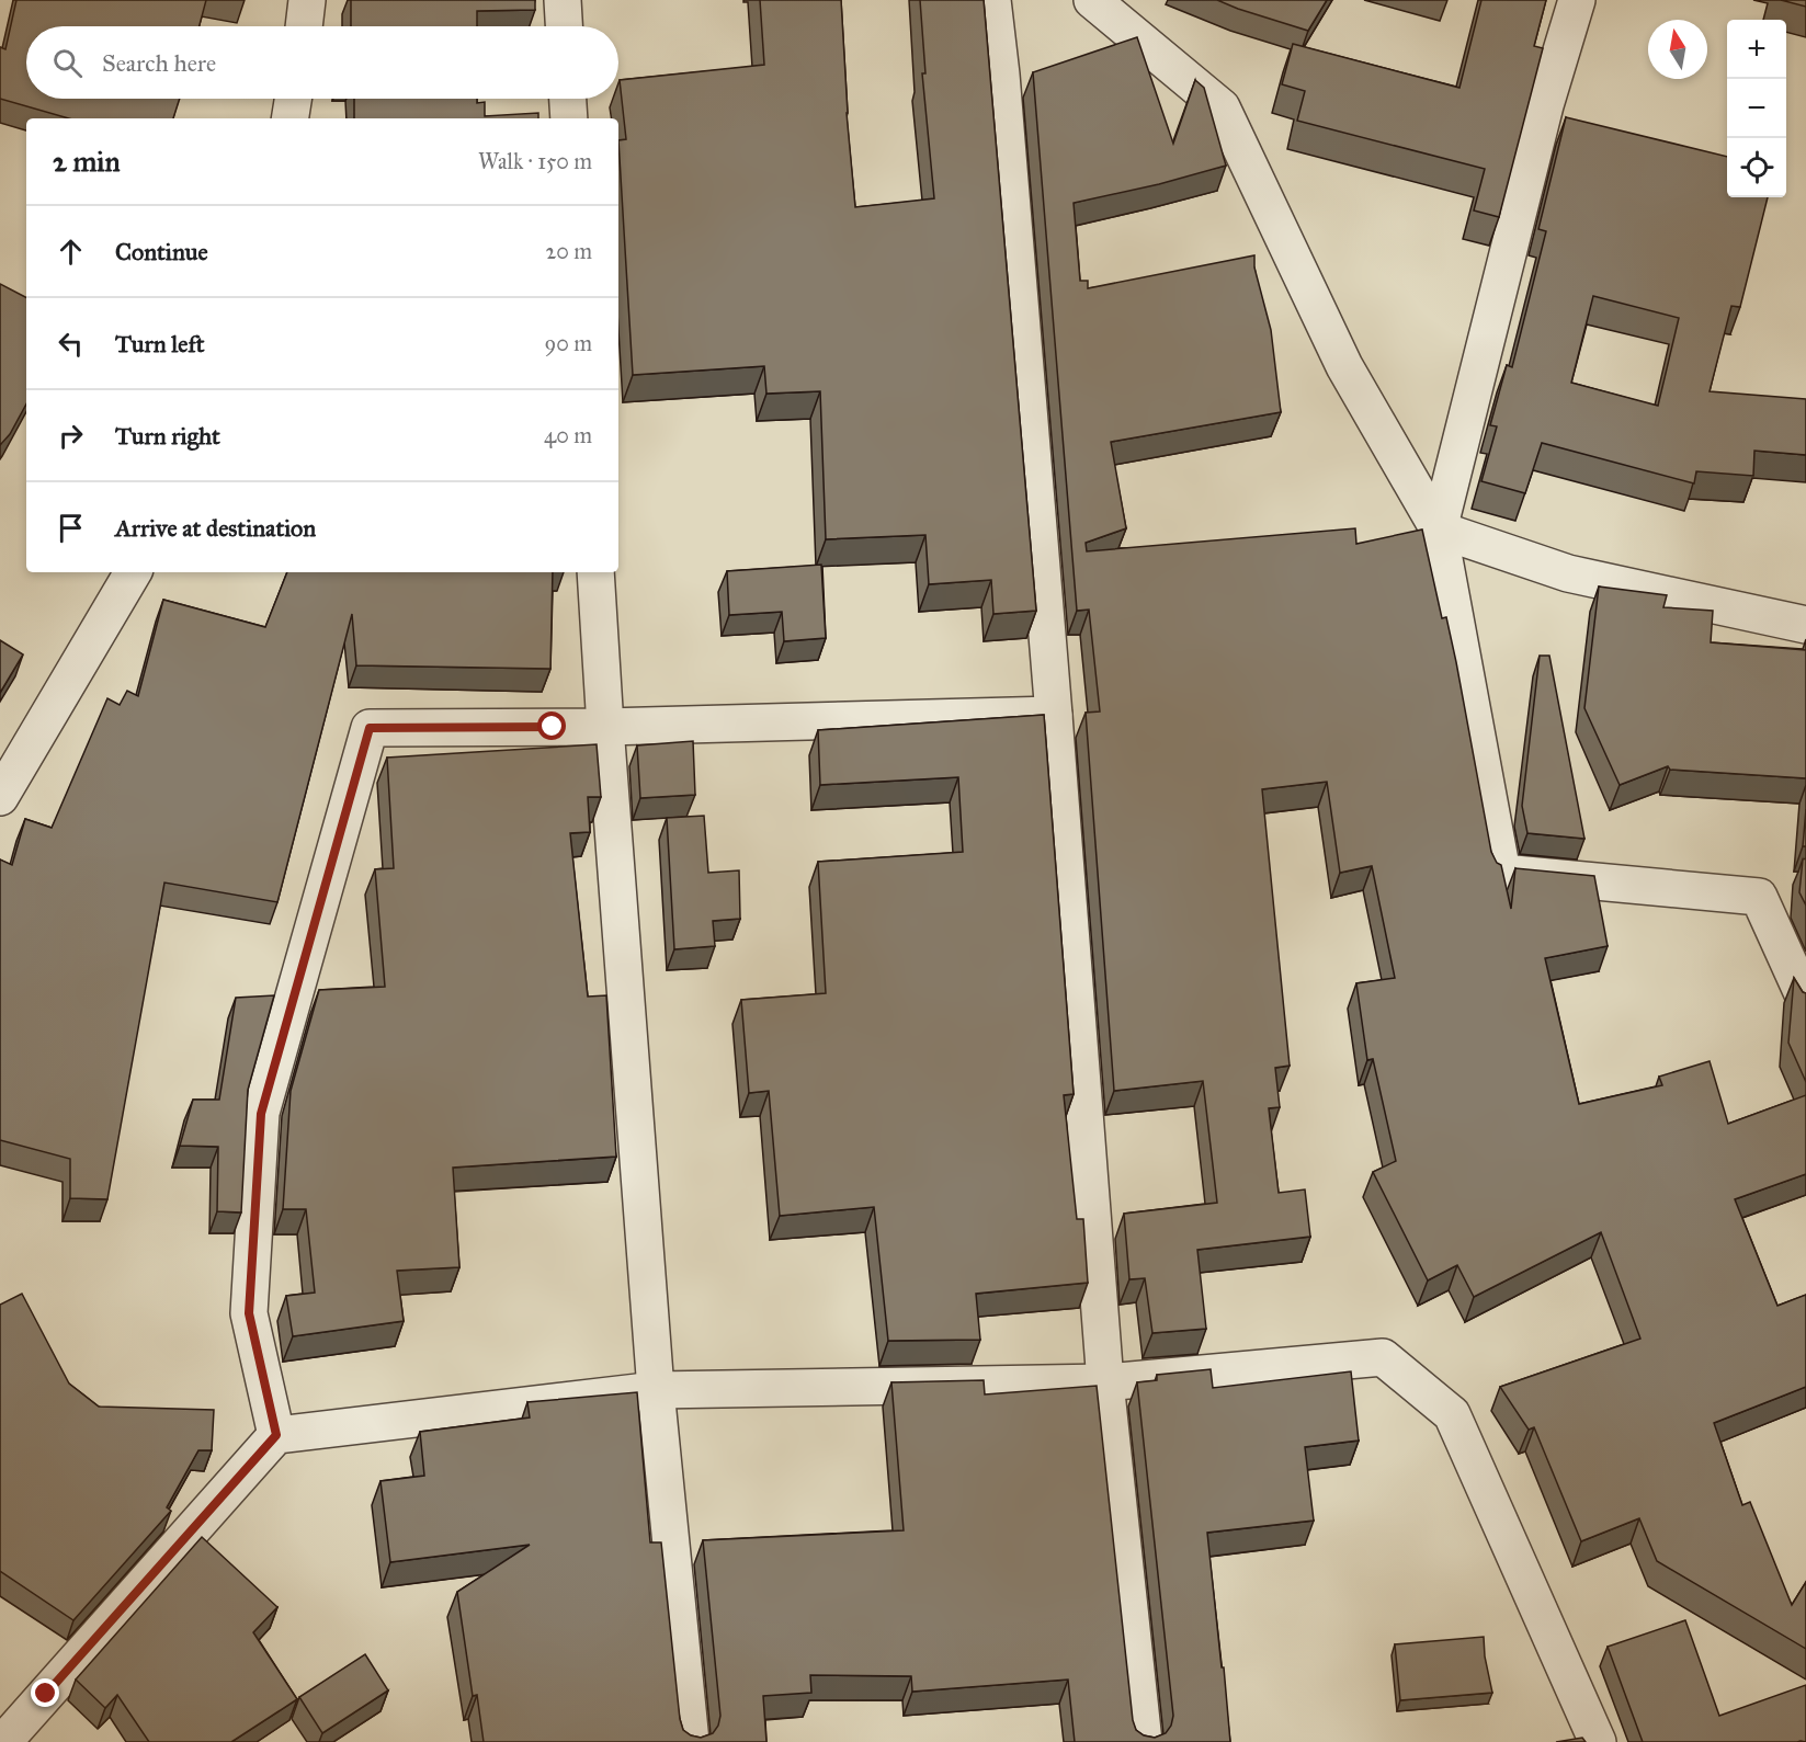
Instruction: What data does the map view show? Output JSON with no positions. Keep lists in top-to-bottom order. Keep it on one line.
{"north":"top","page":{"map_buttons":["+","−"],"search":"Search here","heading":["2 min","Walk · 150 m"],"list":[["Continue","20 m"],["Turn left","90 m"],["Turn right","40 m"],"Arrive at destination"]}}
